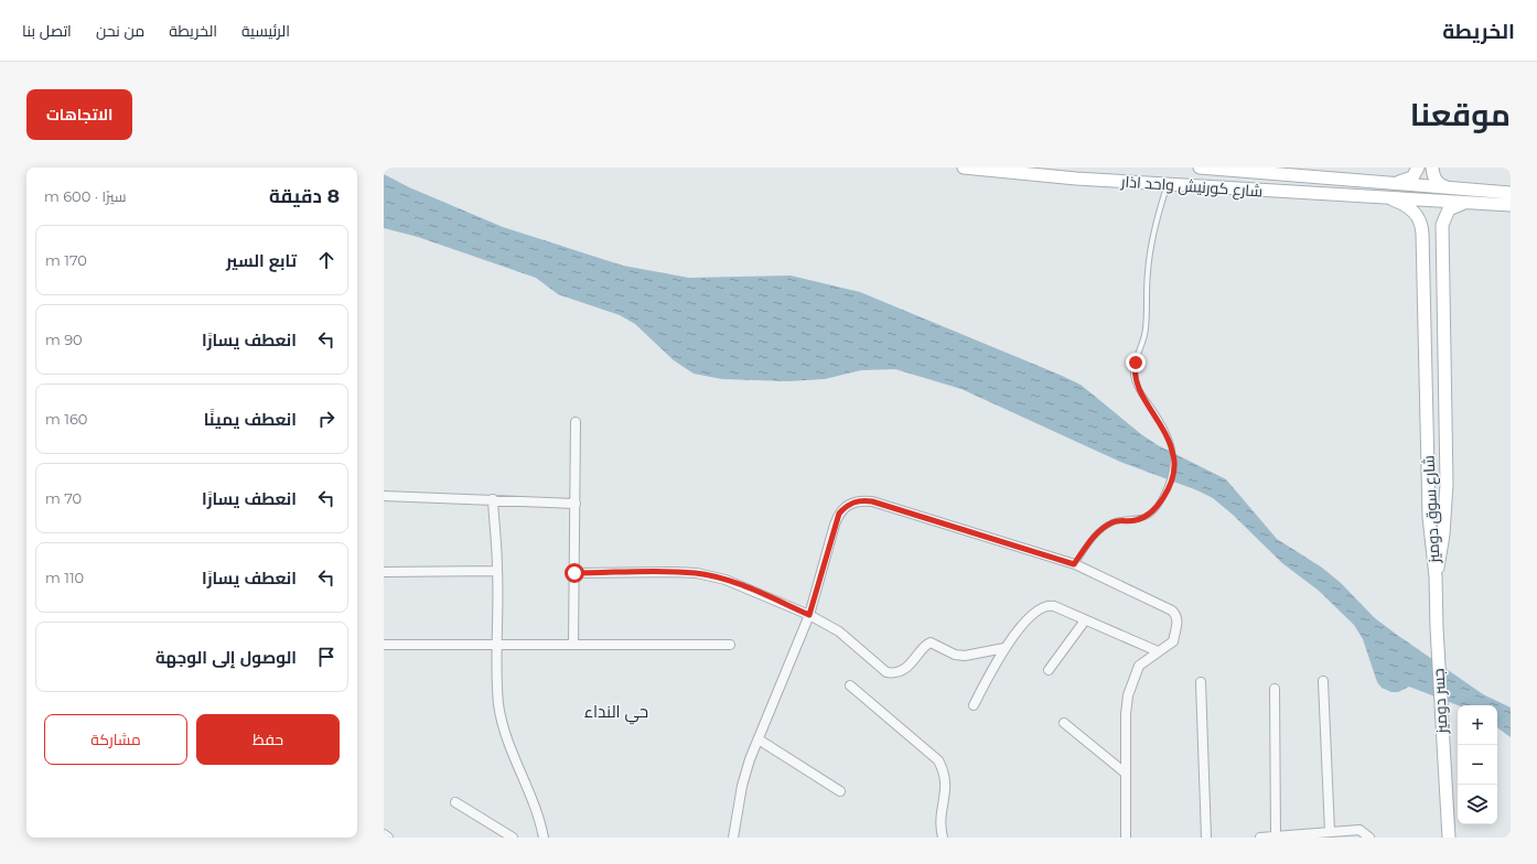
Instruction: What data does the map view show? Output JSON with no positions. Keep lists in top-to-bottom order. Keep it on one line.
{"streets":{"main road":["شارع كورنيش واحد اذار","شارع سوق دوميز","جسر دوميز"]},"crossings":[["شارع كورنيش واحد اذار","شارع سوق دوميز"],["شارع سوق دوميز","جسر دوميز"]],"districts":["حي النداء"],"page":{"header":"الخريطة","nav":["الرئيسية","الخريطة","من نحن","اتصل بنا"],"title":"موقعنا","buttons":["الاتجاهات",["حفظ","مشاركة"]],"heading":["8 دقيقة","سيرًا · 600 m"],"list":[["تابع السير","170 m"],["انعطف يسارًا","90 m"],["انعطف يمينًا","160 m"],["انعطف يسارًا","70 m"],["انعطف يسارًا","110 m"],"الوصول إلى الوجهة"],"map_buttons":["+","−"]}}
